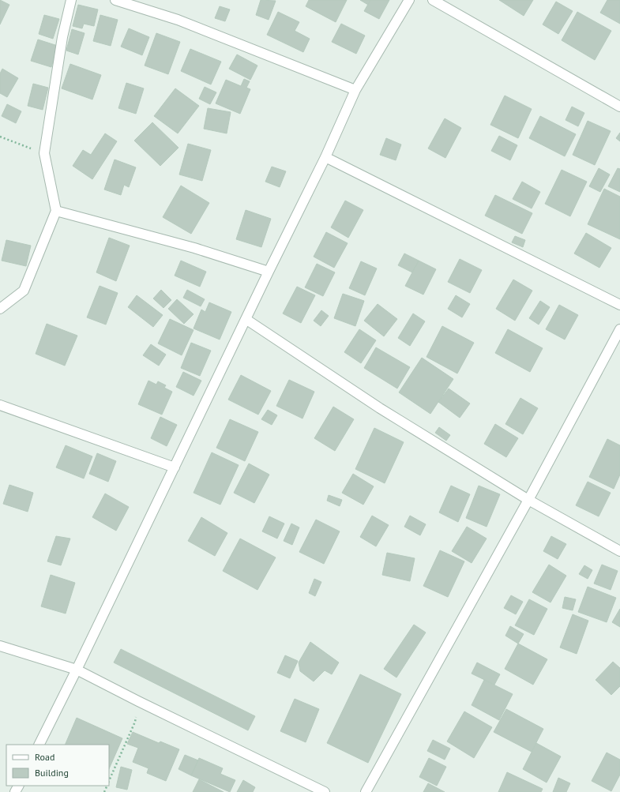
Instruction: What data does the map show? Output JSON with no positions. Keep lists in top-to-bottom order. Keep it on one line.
{"legend":["Road","Building"]}
